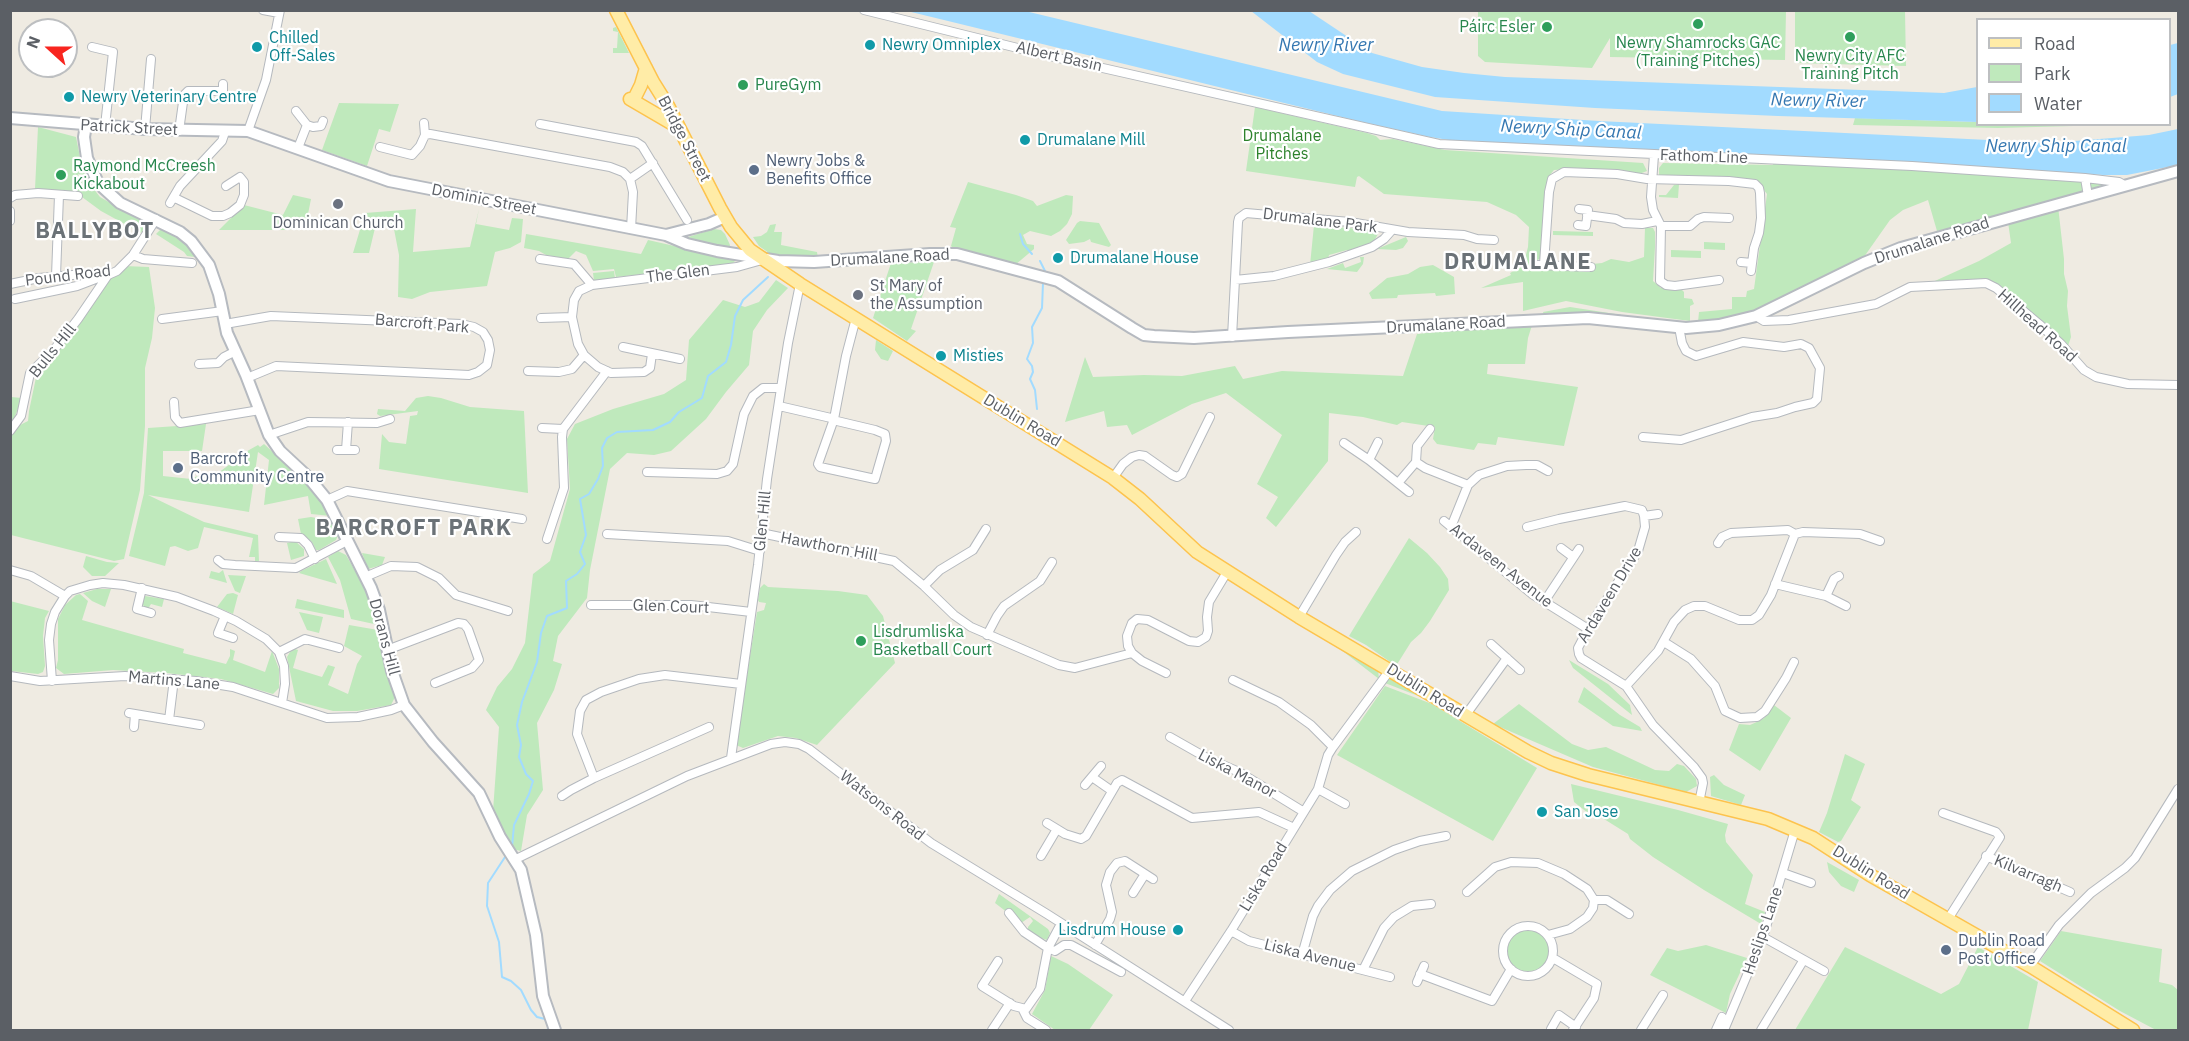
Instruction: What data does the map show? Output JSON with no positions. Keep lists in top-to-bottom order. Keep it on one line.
{"streets":{"main road":["Patrick Street","Bridge Street","Fathom Line","Dominic Street","Drumalane Road","Dublin Road","Dorans Hill"],"street":["Albert Basin","Drumalane Park","The Glen","Pound Road","Barcroft Park","Hillhead Road","Bulls Hill","Glen Hill","Hawthorn Hill","Ardaveen Avenue","Ardaveen Drive","Glen Court","Martins Lane","Liska Manor","Watsons Road","Kilvarragh","Liska Road","Heslips Lane","Liska Avenue"]},"crossings":[["Albert Basin","Fathom Line"],["Patrick Street","Dominic Street"],["Patrick Street","Dorans Hill"],["Bridge Street","Dominic Street"],["Bridge Street","Drumalane Road"],["Bridge Street","The Glen"],["Bridge Street","Dublin Road"],["Fathom Line","Drumalane Road"],["Dominic Street","Drumalane Road"],["Drumalane Park","Drumalane Road"],["Drumalane Road","The Glen"],["Drumalane Road","Hillhead Road"],["Drumalane Road","Dublin Road"],["The Glen","Dublin Road"],["Pound Road","Bulls Hill"],["Barcroft Park","Dorans Hill"],["Dublin Road","Glen Hill"],["Dublin Road","Kilvarragh"],["Dublin Road","Liska Road"],["Dublin Road","Heslips Lane"],["Glen Hill","Hawthorn Hill"],["Glen Hill","Glen Court"],["Glen Hill","Watsons Road"],["Ardaveen Avenue","Ardaveen Drive"],["Dorans Hill","Martins Lane"],["Dorans Hill","Watsons Road"],["Liska Manor","Liska Road"],["Watsons Road","Liska Road"],["Liska Road","Liska Avenue"]],"districts":["BALLYBOT","DRUMALANE","BARCROFT PARK"],"water":["Newry River","Newry Ship Canal"],"parks":["Drumalane Pitches"],"places":["Newry Shamrocks GAC (Training Pitches)","Páirc Esler","Newry City AFC Training Pitch","Newry Omniplex","Chilled Off-Sales","PureGym","Newry Veterinary Centre","Drumalane Mill","Newry Jobs & Benefits Office","Raymond McCreesh Kickabout","Dominican Church","Drumalane House","St Mary of the Assumption","Misties","Barcroft Community Centre","Lisdrumliska Basketball Court","San Jose","Lisdrum House","Dublin Road Post Office"],"legend":["Road","Park","Water"],"north":"left"}
